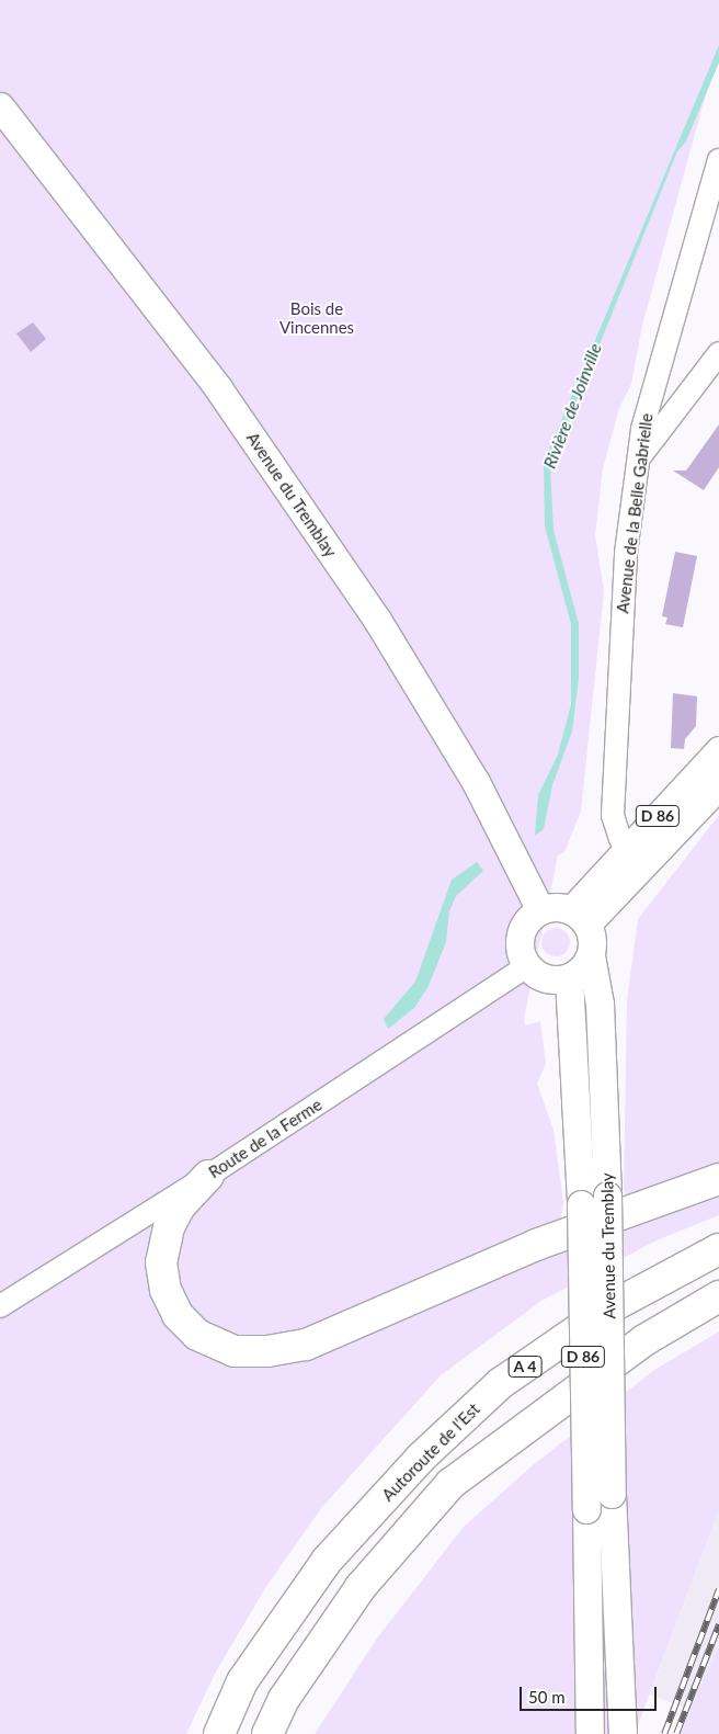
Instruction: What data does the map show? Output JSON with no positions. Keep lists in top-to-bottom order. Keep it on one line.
{"streets":{"highway":["A 4","Autoroute de l’Est"],"main road":["Avenue du Tremblay","D 86"],"street":["Avenue de la Belle Gabrielle","Route de la Ferme"]},"crossings":[["Avenue du Tremblay","D 86"],["Avenue du Tremblay","Route de la Ferme"],["Avenue de la Belle Gabrielle","D 86"],["D 86","Route de la Ferme"]],"water":["Rivière de Joinville"],"parks":["Bois de Vincennes"],"scale_bar":"50 m"}
